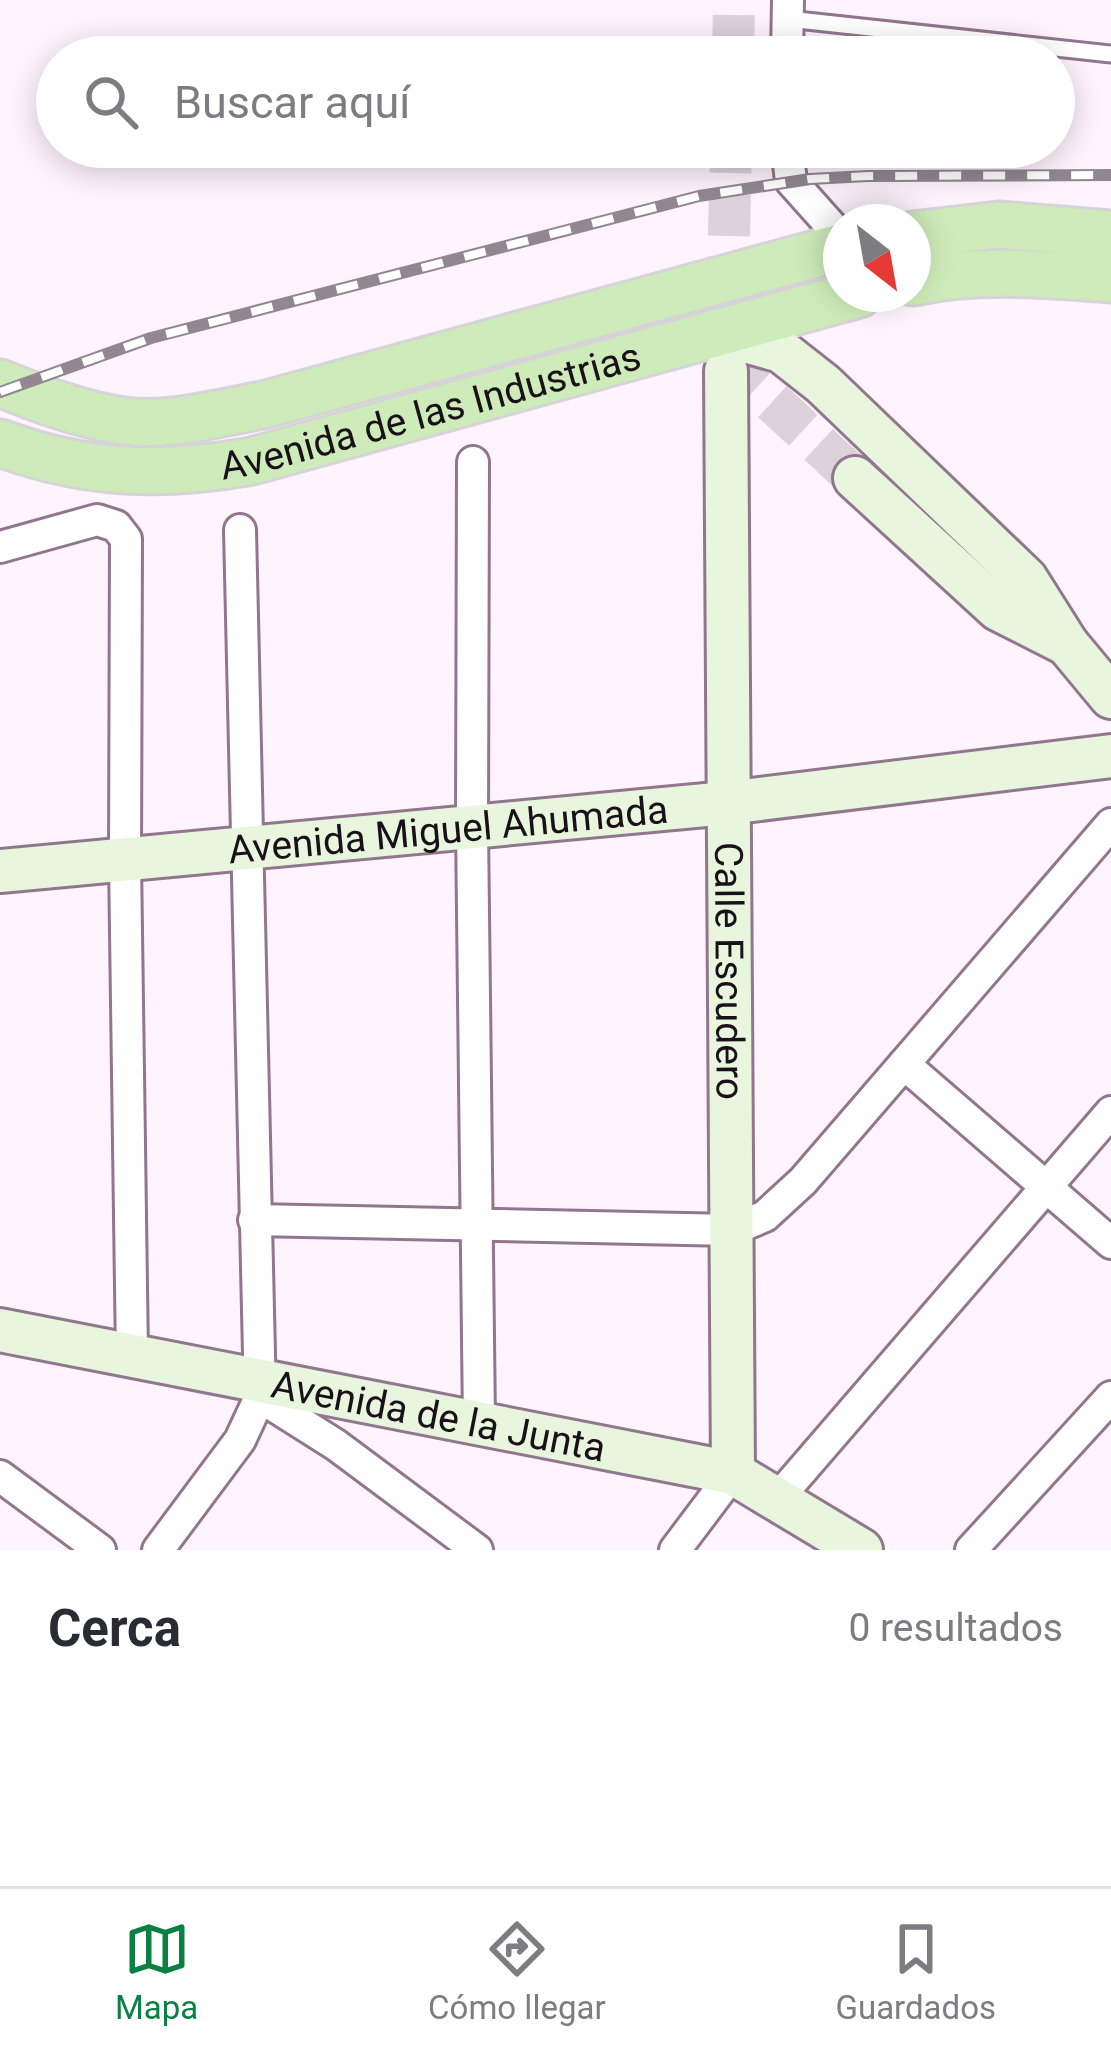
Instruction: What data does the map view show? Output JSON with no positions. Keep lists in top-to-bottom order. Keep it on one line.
{"streets":{"main road":["Avenida de las Industrias"],"street":["Avenida Miguel Ahumada","Calle Escudero","Avenida de la Junta"]},"crossings":[["Avenida de las Industrias","Calle Escudero"],["Avenida Miguel Ahumada","Calle Escudero"],["Calle Escudero","Avenida de la Junta"]],"north":"bottom right","page":{"search":"Buscar aquí","heading":["Cerca","0 resultados"],"nav":["Mapa","Cómo llegar","Guardados"]}}
